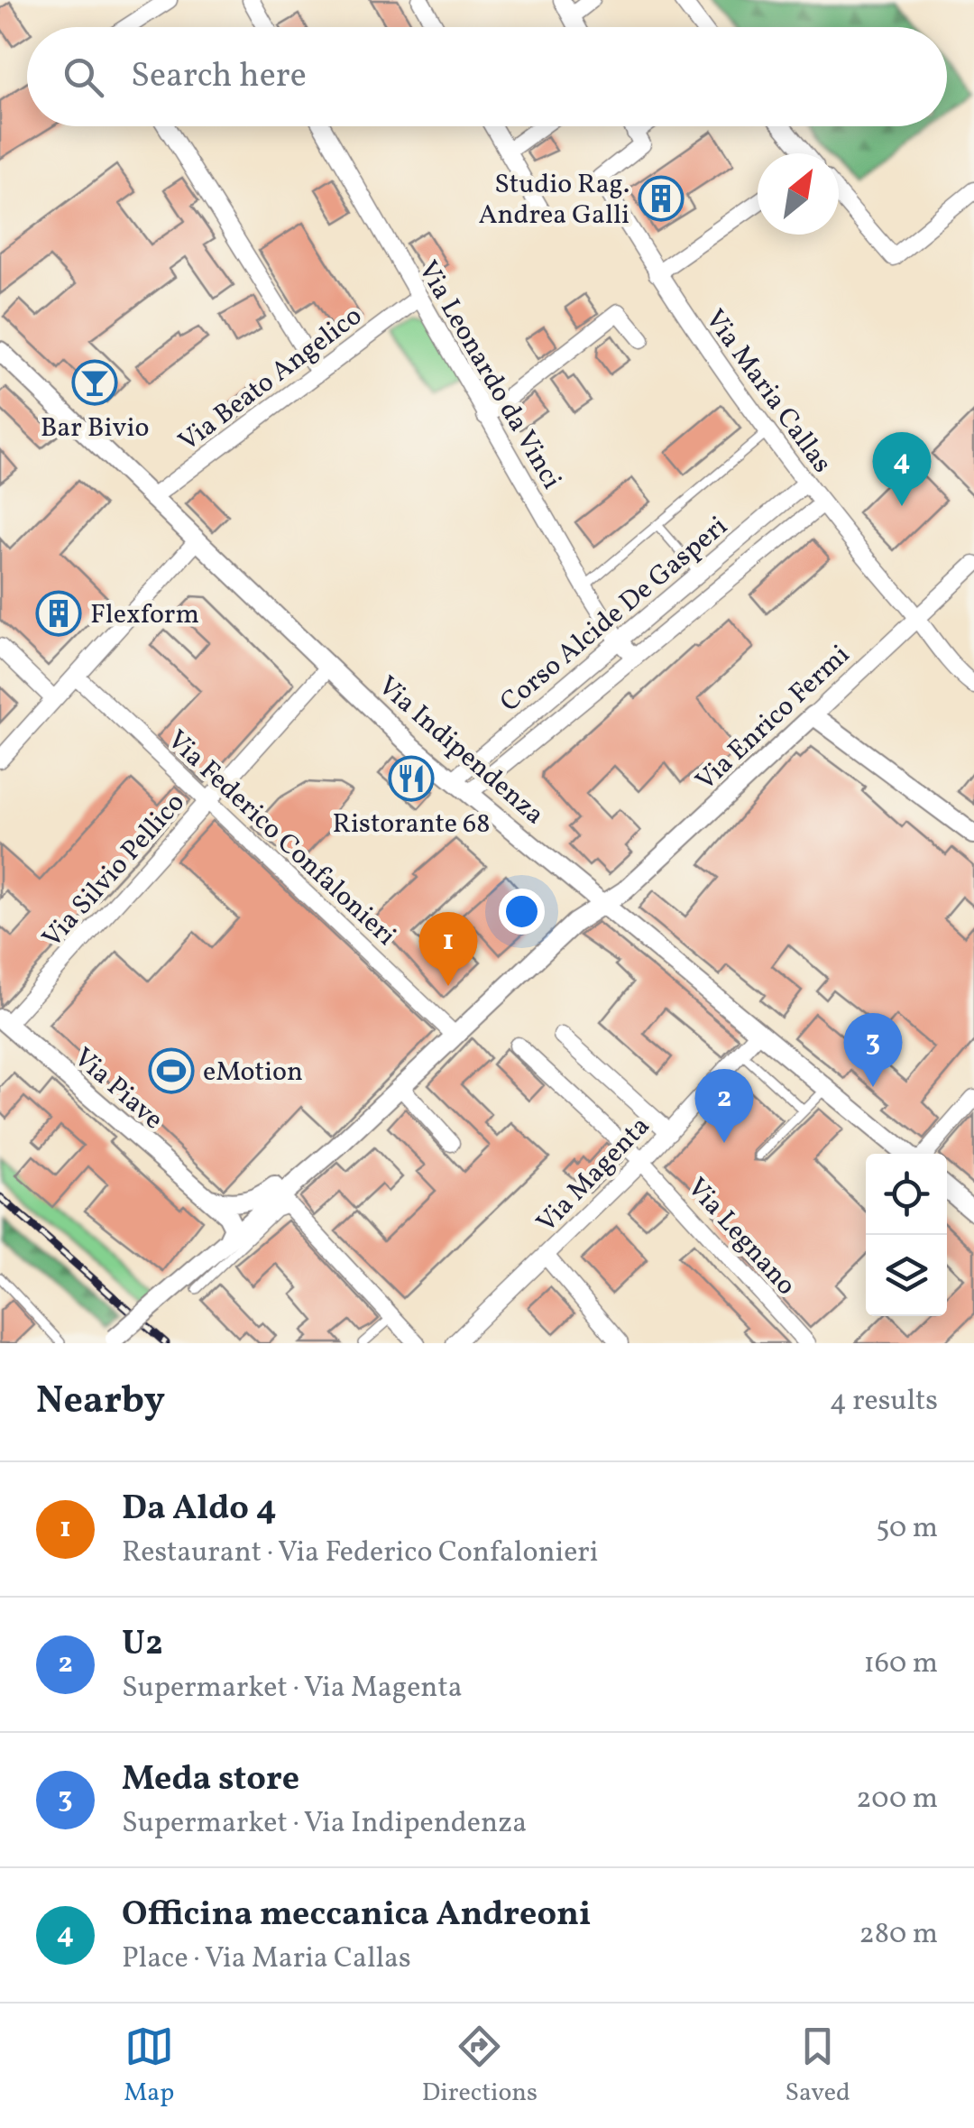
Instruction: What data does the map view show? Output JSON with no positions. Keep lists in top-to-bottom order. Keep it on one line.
{"streets":{"street":["Via Leonardo da Vinci","Via Beato Angelico","Via Maria Callas","Corso Alcide De Gasperi","Via Enrico Fermi","Via Indipendenza","Via Federico Confalonieri","Via Silvio Pellico","Via Piave","Via Magenta","Via Legnano"]},"crossings":[["Via Leonardo da Vinci","Via Beato Angelico"],["Via Leonardo da Vinci","Corso Alcide De Gasperi"],["Via Beato Angelico","Via Indipendenza"],["Via Maria Callas","Corso Alcide De Gasperi"],["Via Maria Callas","Via Enrico Fermi"],["Corso Alcide De Gasperi","Via Indipendenza"],["Via Enrico Fermi","Via Indipendenza"],["Via Enrico Fermi","Via Federico Confalonieri"],["Via Indipendenza","Via Silvio Pellico"],["Via Indipendenza","Via Magenta"],["Via Federico Confalonieri","Via Silvio Pellico"],["Via Silvio Pellico","Via Piave"],["Via Magenta","Via Legnano"]],"places":{"building":["Studio Rag. Andrea Galli","Flexform"],"bar":["Bar Bivio"],"restaurant":["Ristorante 68"],"sports":["eMotion"]},"north":"top right","page":{"search":"Search here","pins":["4","1","3","2"],"heading":["Nearby","4 results"],"list":[{"mark":"1","name":"Da Aldo 4","note":"Restaurant · Via Federico Confalonieri","value":"50 m"},{"mark":"2","name":"U2","note":"Supermarket · Via Magenta","value":"160 m"},{"mark":"3","name":"Meda store","note":"Supermarket · Via Indipendenza","value":"200 m"},{"mark":"4","name":"Officina meccanica Andreoni","note":"Place · Via Maria Callas","value":"280 m"}],"nav":["Map","Directions","Saved"]}}
